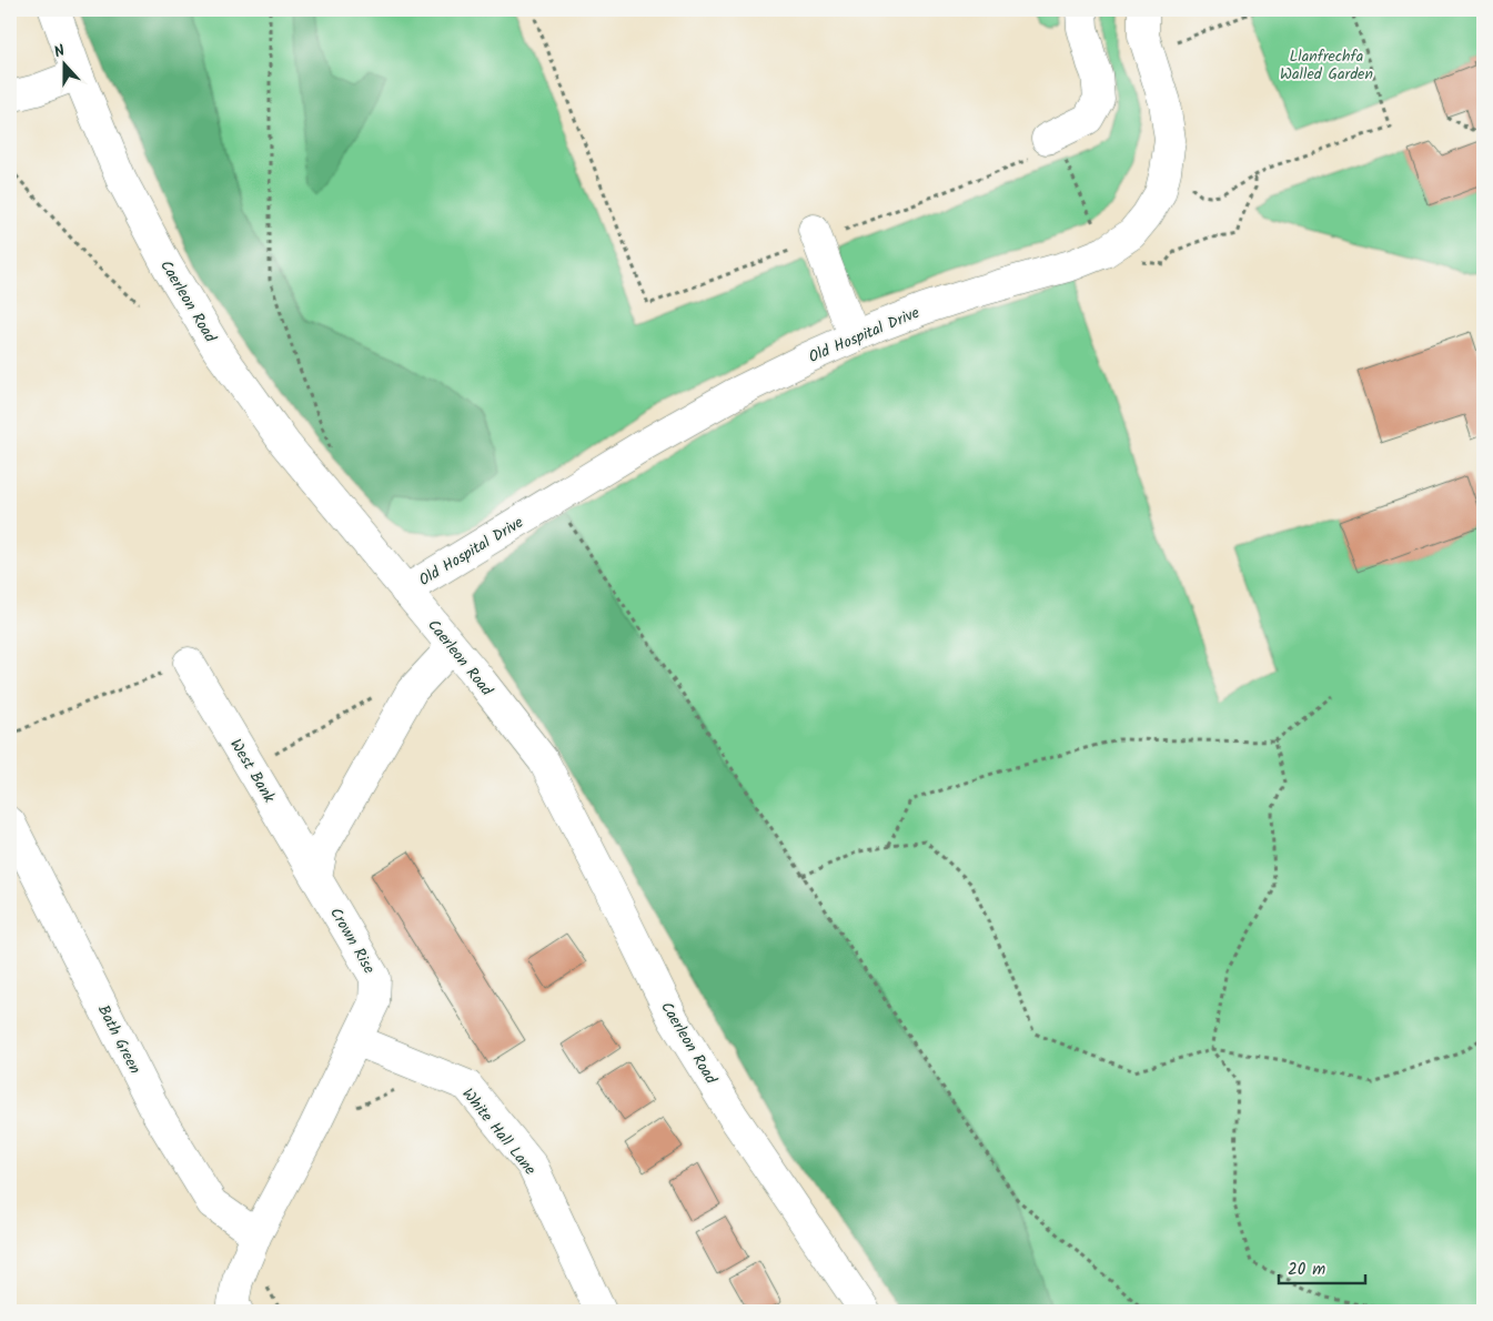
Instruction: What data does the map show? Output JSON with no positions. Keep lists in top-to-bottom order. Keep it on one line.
{"streets":{"street":["Caerleon Road","Old Hospital Drive","West Bank","Crown Rise","Bath Green","White Hall Lane"]},"crossings":[["Caerleon Road","Old Hospital Drive"],["West Bank","Crown Rise"],["Crown Rise","Bath Green"],["Crown Rise","White Hall Lane"]],"parks":["Llanfrechfa Walled Garden"],"scale_bar":"20 m","north":"top"}
